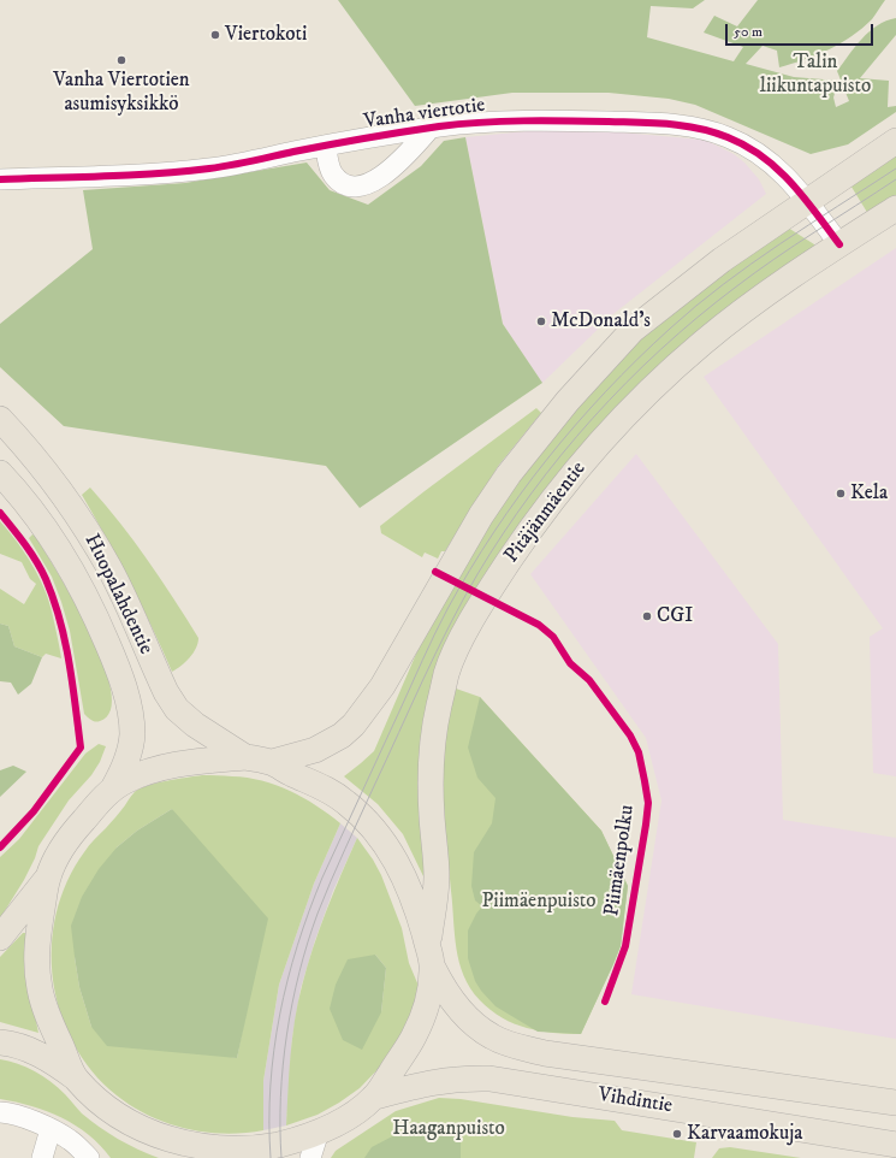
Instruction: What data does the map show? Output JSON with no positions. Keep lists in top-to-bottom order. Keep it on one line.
{"streets":{"main road":["Pitäjänmäentie","Huopalahdentie","Vihdintie"],"street":["Vanha viertotie"],"cycle path":["Piimäenpolku"]},"crossings":[["Vanha viertotie","Pitäjänmäentie"],["Pitäjänmäentie","Vihdintie"]],"parks":["Talin liikuntapuisto","Piimäenpuisto","Haaganpuisto"],"places":["Viertokoti","Vanha Viertotien asumisyksikkö","McDonald's","Kela","CGI","Karvaamokuja"],"scale_bar":"50 m"}
